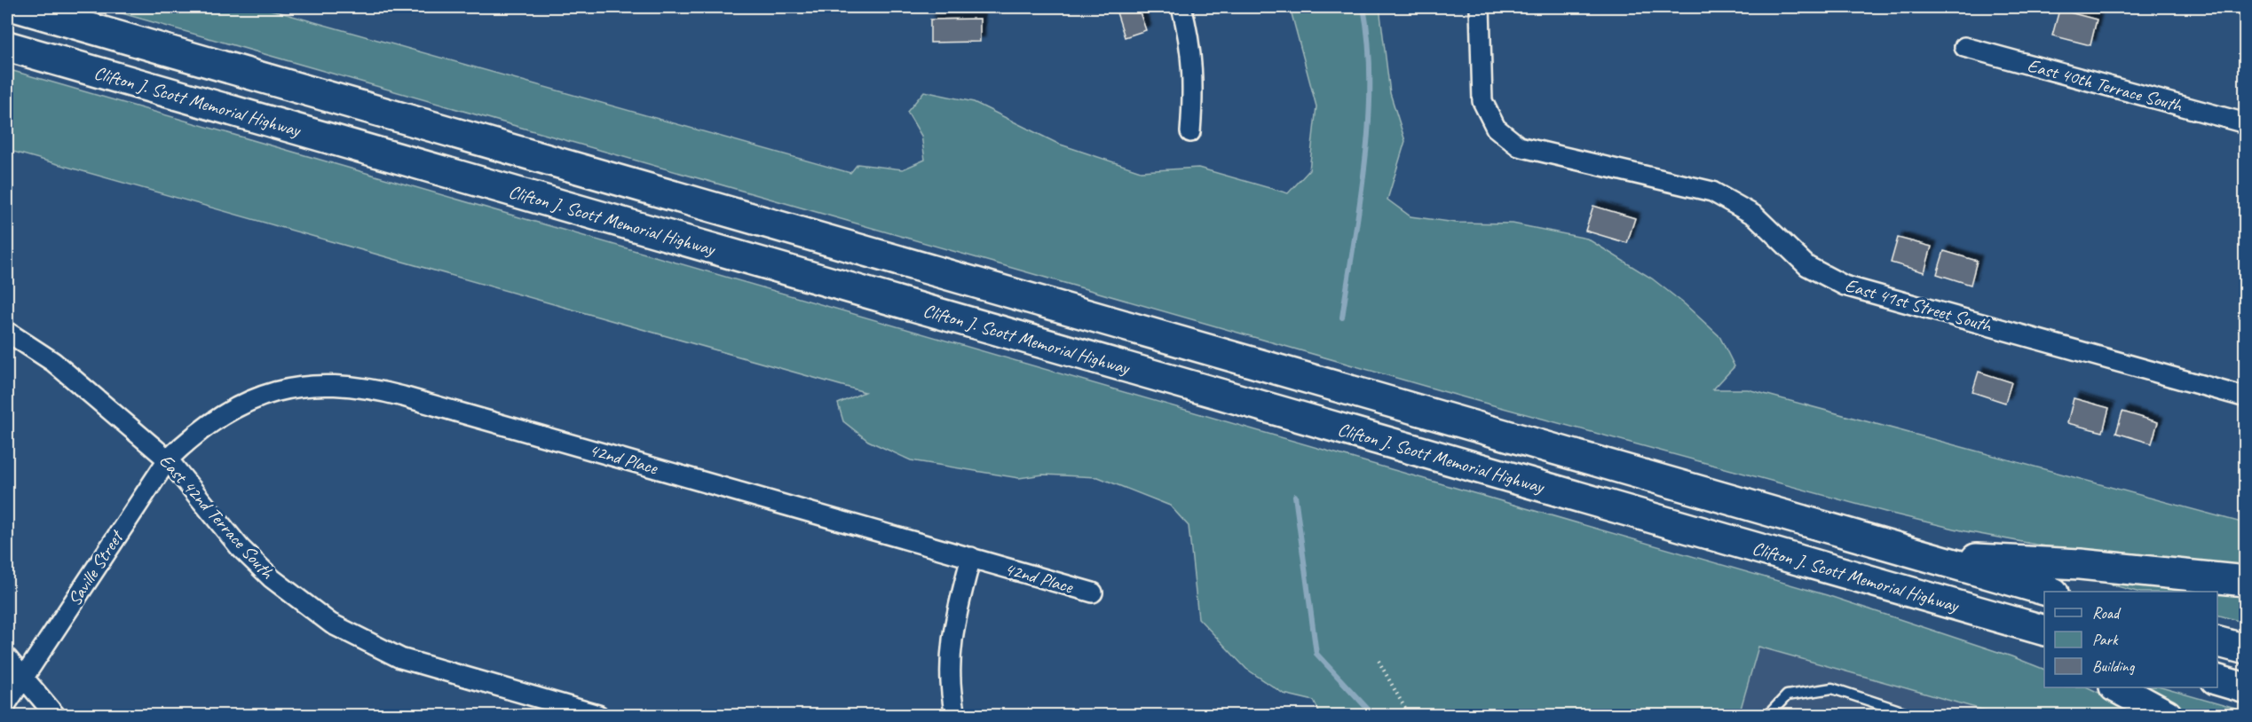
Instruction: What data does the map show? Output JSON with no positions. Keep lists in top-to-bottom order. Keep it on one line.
{"streets":{"highway":["Clifton J. Scott Memorial Highway"],"street":["East 40th Terrace South","East 41st Street South","42nd Place","East 42nd Terrace South","Saville Street"]},"crossings":[["42nd Place","East 42nd Terrace South"],["42nd Place","Saville Street"],["East 42nd Terrace South","Saville Street"]],"legend":["Road","Park","Building"]}
